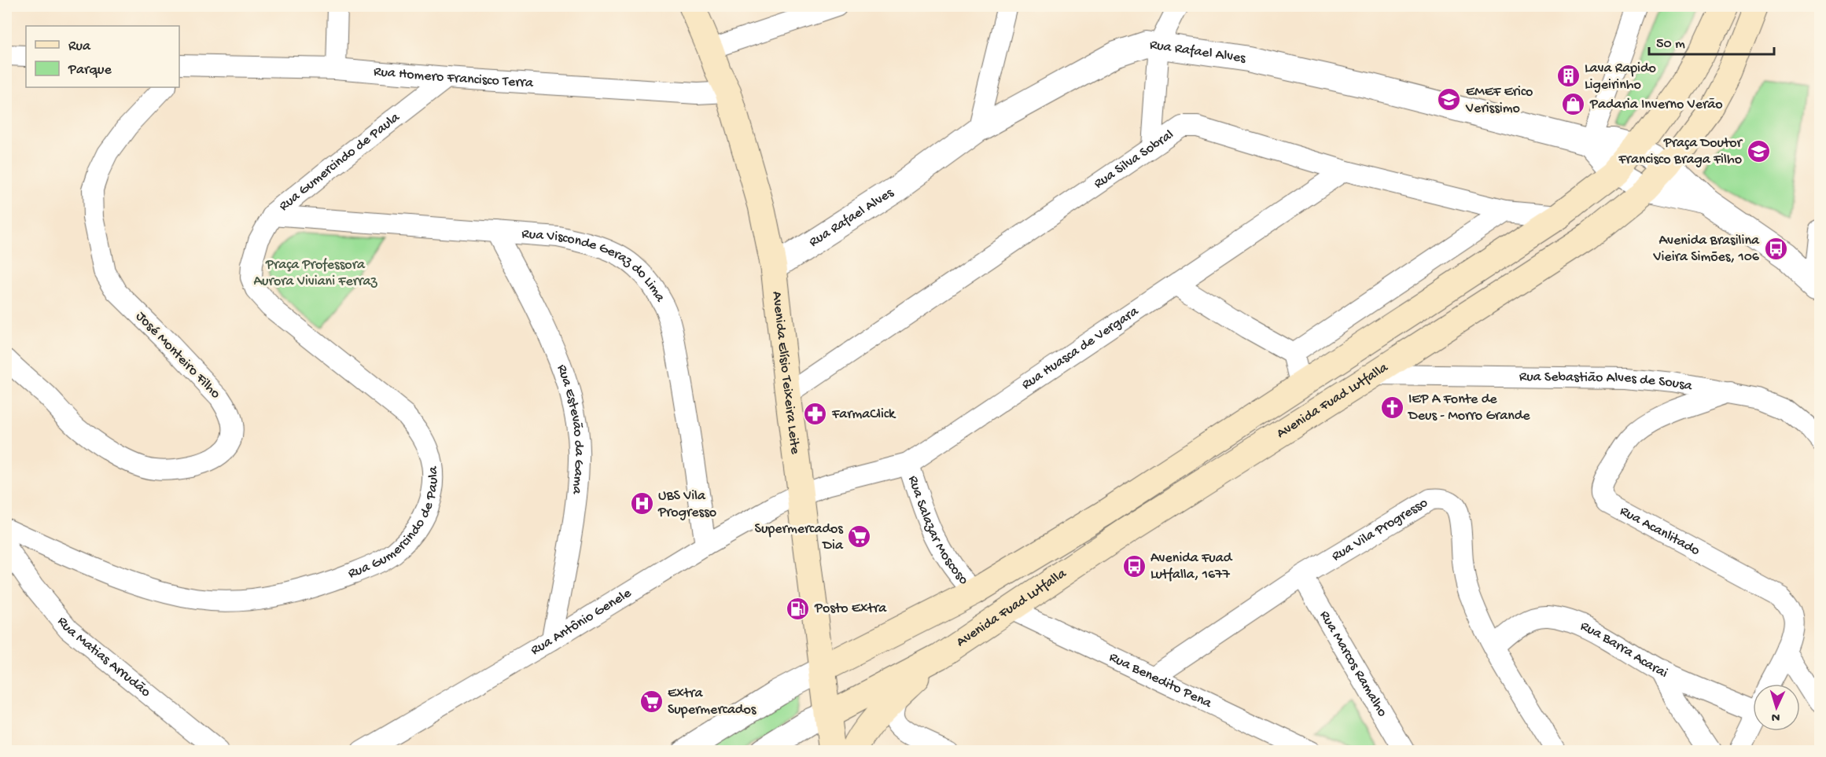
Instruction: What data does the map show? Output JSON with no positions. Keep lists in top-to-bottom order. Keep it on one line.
{"streets":{"main road":["Avenida Elísio Teixeira Leite","Avenida Fuad Lutfalla"],"street":["Rua Rafael Alves","Rua Homero Francisco Terra","Rua Silva Sobral","Rua Gumercindo de Paula","Rua Visconde Geraz do Lima","Rua Huasca de Vergara","José Monteiro Filho","Rua Sebastião Alves de Sousa","Rua Estevão da Gama","Rua Salazar Moscoso","Rua Vila Progresso","Rua Acanlitado","Rua Antônio Genele","Rua Barra Acarai","Rua Matias Arrudão","Rua Marcos Ramalho","Rua Benedito Pena"]},"crossings":[["Rua Rafael Alves","Avenida Elísio Teixeira Leite"],["Rua Rafael Alves","Avenida Fuad Lutfalla"],["Rua Homero Francisco Terra","Rua Gumercindo de Paula"],["Rua Homero Francisco Terra","Avenida Elísio Teixeira Leite"],["Rua Silva Sobral","Rua Huasca de Vergara"],["Rua Silva Sobral","Avenida Elísio Teixeira Leite"],["Rua Silva Sobral","Avenida Fuad Lutfalla"],["Rua Gumercindo de Paula","Rua Visconde Geraz do Lima"],["Rua Visconde Geraz do Lima","Rua Estevão da Gama"],["Rua Visconde Geraz do Lima","Rua Antônio Genele"],["Rua Huasca de Vergara","Avenida Elísio Teixeira Leite"],["Rua Huasca de Vergara","Rua Salazar Moscoso"],["Rua Huasca de Vergara","Rua Antônio Genele"],["Avenida Elísio Teixeira Leite","Avenida Fuad Lutfalla"],["Avenida Elísio Teixeira Leite","Rua Antônio Genele"],["Rua Sebastião Alves de Sousa","Avenida Fuad Lutfalla"],["Rua Sebastião Alves de Sousa","Rua Acanlitado"],["Avenida Fuad Lutfalla","Rua Salazar Moscoso"],["Avenida Fuad Lutfalla","Rua Benedito Pena"],["Rua Estevão da Gama","Rua Antônio Genele"],["Rua Vila Progresso","Rua Barra Acarai"],["Rua Vila Progresso","Rua Marcos Ramalho"],["Rua Vila Progresso","Rua Benedito Pena"]],"parks":["Praça Professora Aurora Viviani Ferraz"],"places":{"building":["Lava Rapido Ligeirinho"],"school or university":["EMEF Erico Verissimo","Praça Doutor Francisco Braga Filho"],"shop":["Padaria Inverno Verão"],"bus stop":["Avenida Brasilina Vieira Simões, 106","Avenida Fuad Lutfalla, 1677"],"church":["IEP A Fonte de Deus - Morro Grande"],"pharmacy":["FarmaClick"],"hospital":["UBS Vila Progresso"],"supermarket":["Supermercados Dia","Extra Supermercados"],"fuel station":["Posto Extra"]},"legend":["Rua","Parque"],"scale_bar":"50 m","north":"bottom"}
